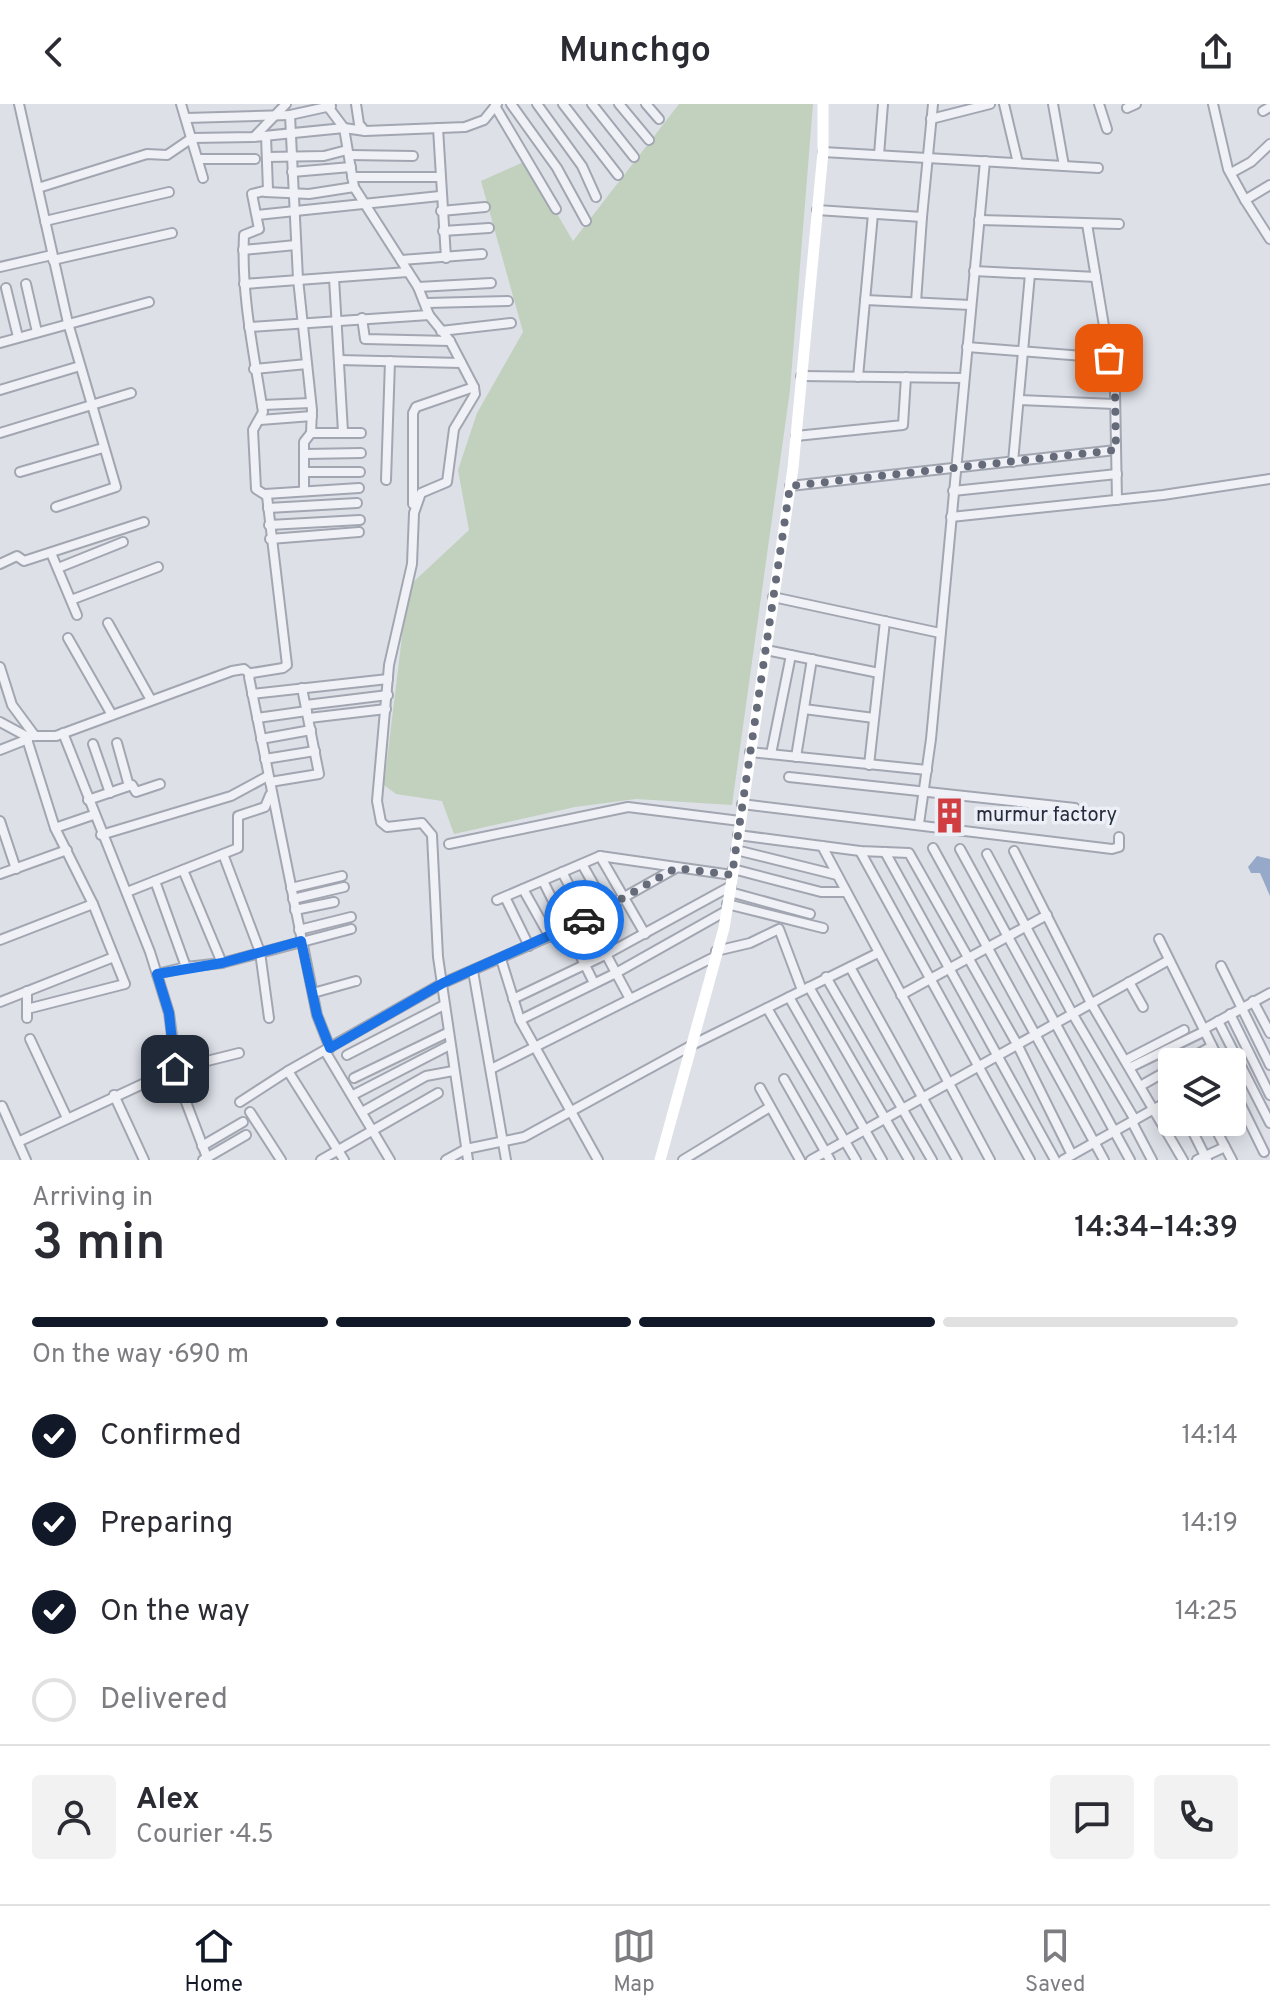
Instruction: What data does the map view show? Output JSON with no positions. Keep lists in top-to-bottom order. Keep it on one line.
{"places":{"building":["murmur factory"]},"page":{"header":"Munchgo","heading":["3 min","Arriving in","14:34–14:39"],"panel":["Alex","Courier · 4.5"],"bar":"On the way · 690 m","list":[["Confirmed","14:14"],["Preparing","14:19"],["On the way","14:25"],"Delivered"],"tabs":["Home","Map","Saved"]}}
